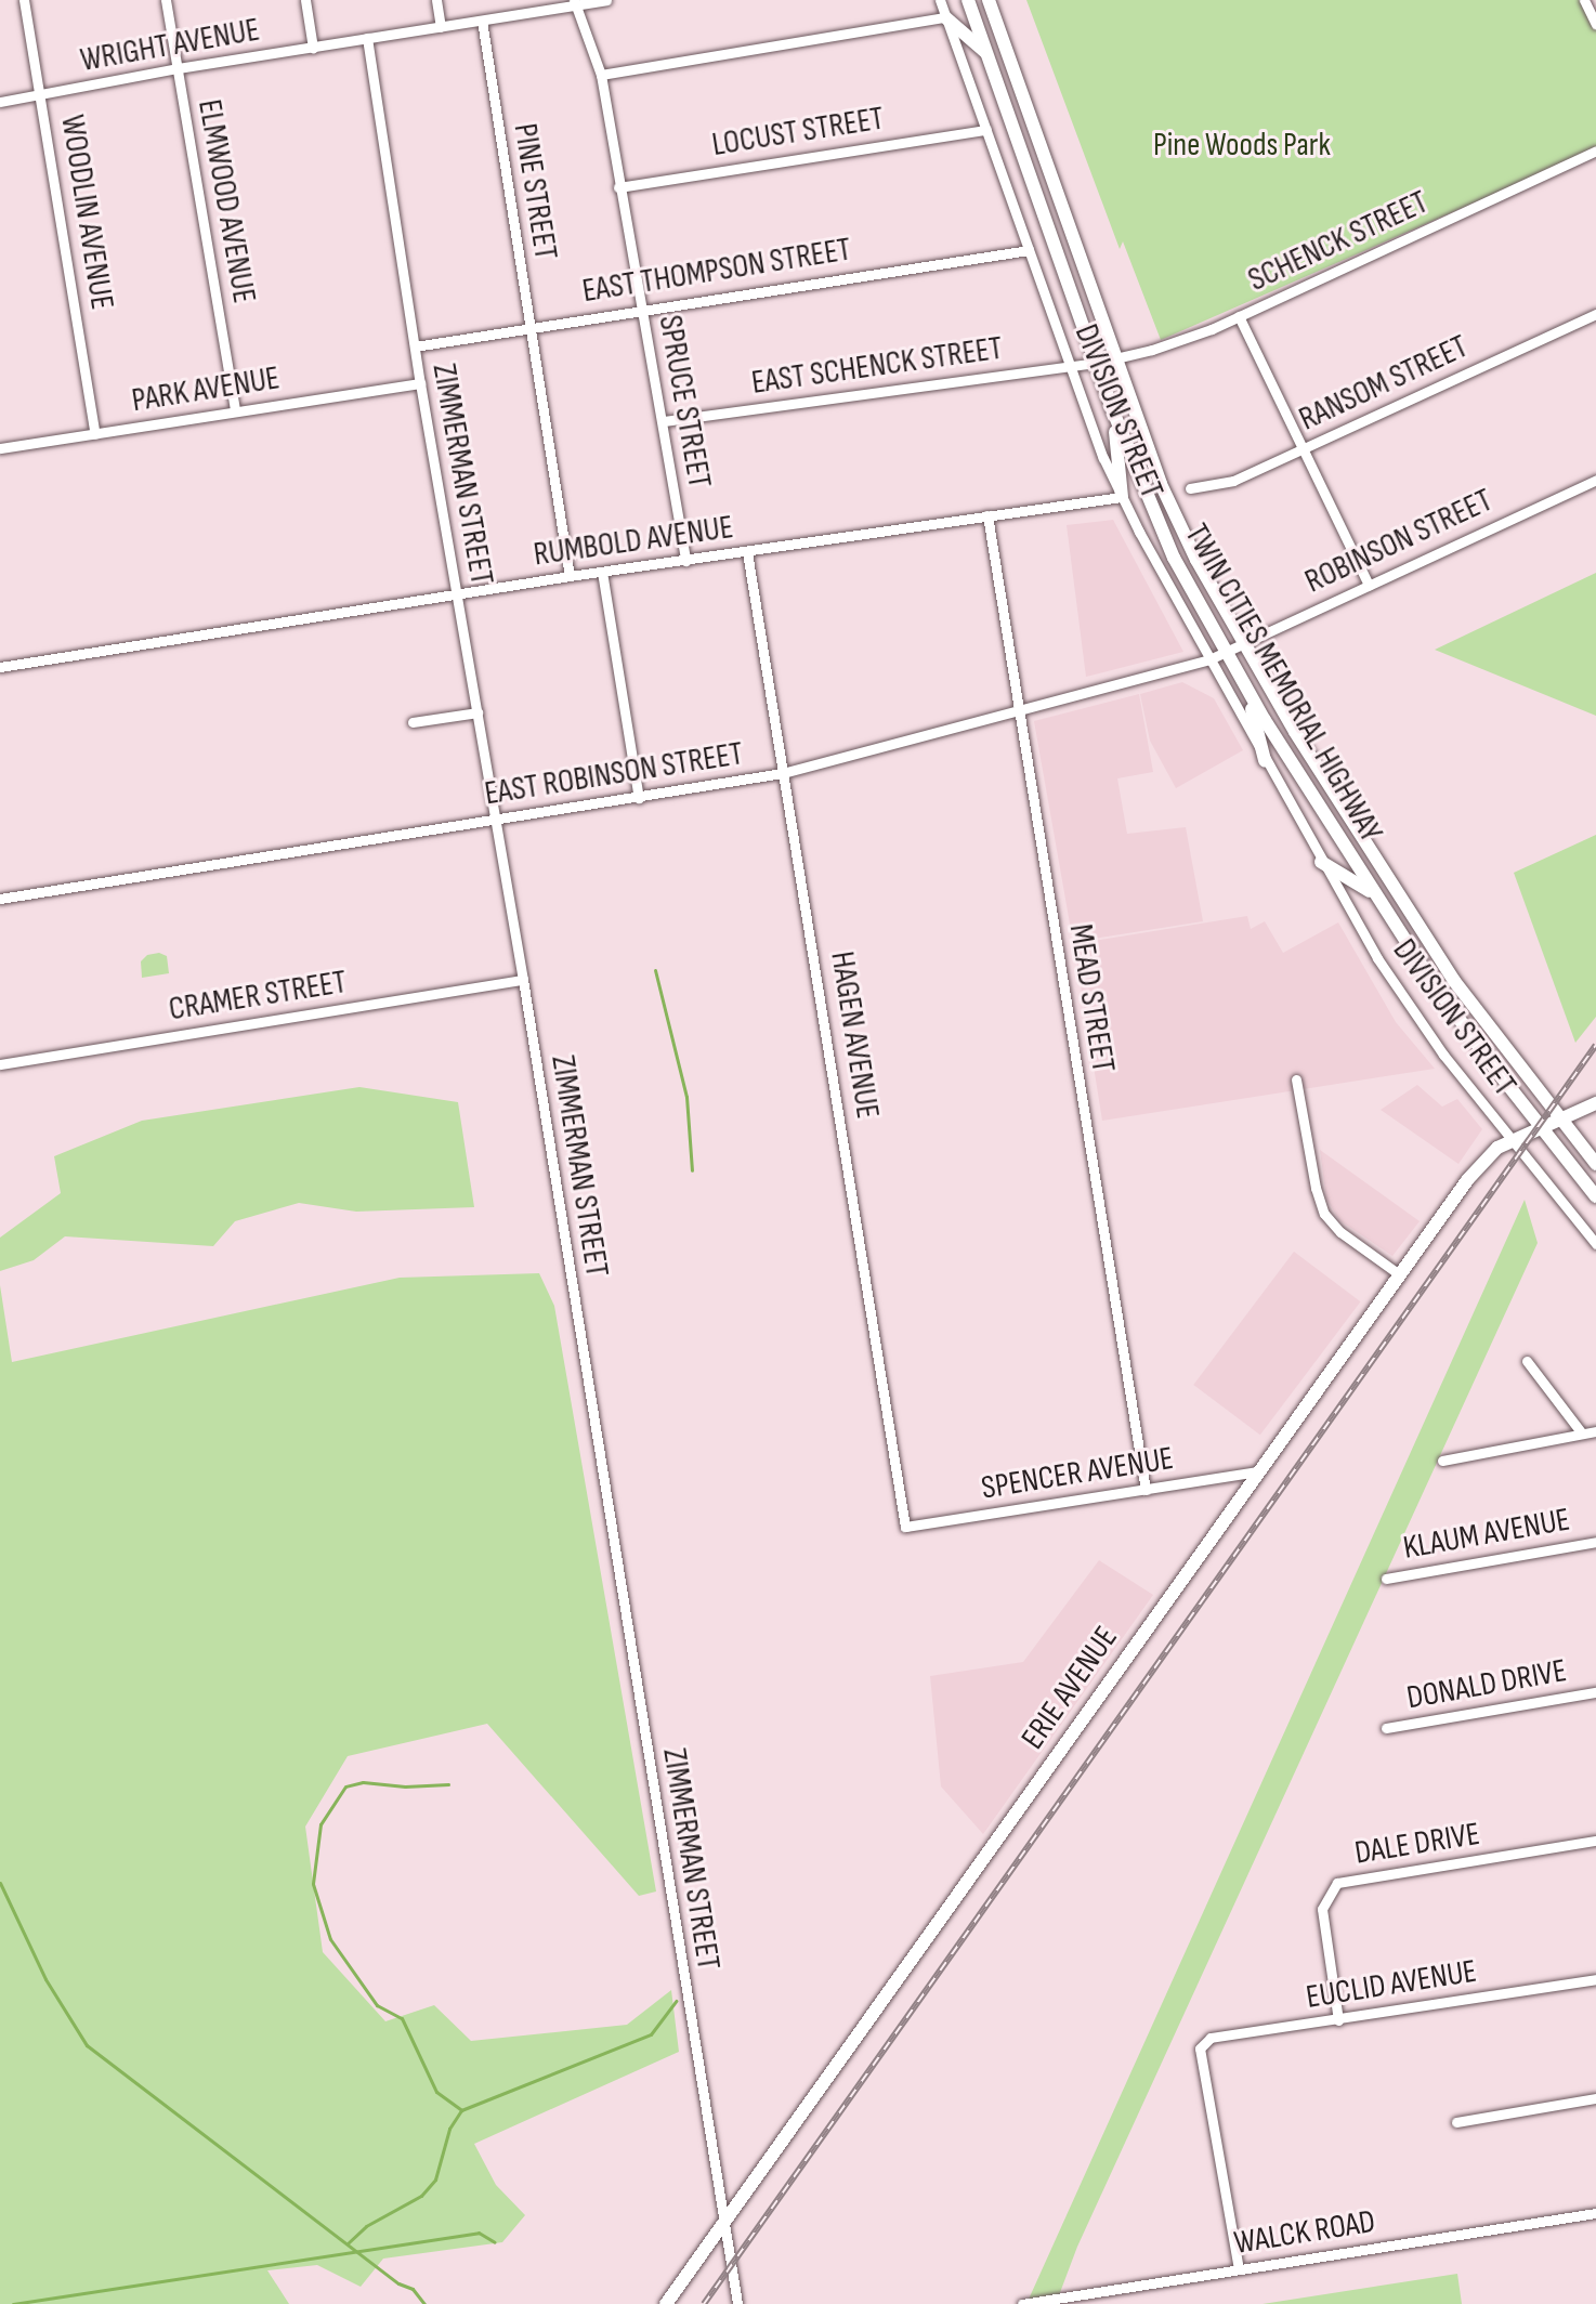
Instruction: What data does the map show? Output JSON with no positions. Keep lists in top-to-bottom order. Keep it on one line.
{"streets":{"main road":["TWIN CITIES MEMORIAL HIGHWAY","ERIE AVENUE"],"street":["WRIGHT AVENUE","LOCUST STREET","PINE STREET","ELMWOOD AVENUE","WOODLIN AVENUE","SCHENCK STREET","EAST THOMPSON STREET","EAST SCHENCK STREET","RANSOM STREET","PARK AVENUE","SPRUCE STREET","DIVISION STREET","ZIMMERMAN STREET","RUMBOLD AVENUE","ROBINSON STREET","EAST ROBINSON STREET","CRAMER STREET","MEAD STREET","HAGEN AVENUE","SPENCER AVENUE","KLAUM AVENUE","DONALD DRIVE","DALE DRIVE","EUCLID AVENUE","WALCK ROAD"]},"crossings":[["WRIGHT AVENUE","PINE STREET"],["WRIGHT AVENUE","ELMWOOD AVENUE"],["WRIGHT AVENUE","WOODLIN AVENUE"],["WRIGHT AVENUE","SPRUCE STREET"],["WRIGHT AVENUE","ZIMMERMAN STREET"],["LOCUST STREET","SPRUCE STREET"],["LOCUST STREET","DIVISION STREET"],["PINE STREET","EAST THOMPSON STREET"],["PINE STREET","RUMBOLD AVENUE"],["ELMWOOD AVENUE","PARK AVENUE"],["WOODLIN AVENUE","PARK AVENUE"],["SCHENCK STREET","EAST SCHENCK STREET"],["SCHENCK STREET","TWIN CITIES MEMORIAL HIGHWAY"],["EAST THOMPSON STREET","SPRUCE STREET"],["EAST THOMPSON STREET","DIVISION STREET"],["EAST THOMPSON STREET","ZIMMERMAN STREET"],["EAST SCHENCK STREET","SPRUCE STREET"],["EAST SCHENCK STREET","DIVISION STREET"],["EAST SCHENCK STREET","TWIN CITIES MEMORIAL HIGHWAY"],["PARK AVENUE","ZIMMERMAN STREET"],["SPRUCE STREET","RUMBOLD AVENUE"],["DIVISION STREET","RUMBOLD AVENUE"],["DIVISION STREET","EAST ROBINSON STREET"],["DIVISION STREET","ERIE AVENUE"],["ZIMMERMAN STREET","RUMBOLD AVENUE"],["ZIMMERMAN STREET","EAST ROBINSON STREET"],["ZIMMERMAN STREET","CRAMER STREET"],["ZIMMERMAN STREET","ERIE AVENUE"],["RUMBOLD AVENUE","MEAD STREET"],["RUMBOLD AVENUE","HAGEN AVENUE"],["ROBINSON STREET","TWIN CITIES MEMORIAL HIGHWAY"],["ROBINSON STREET","EAST ROBINSON STREET"],["TWIN CITIES MEMORIAL HIGHWAY","EAST ROBINSON STREET"],["TWIN CITIES MEMORIAL HIGHWAY","ERIE AVENUE"],["EAST ROBINSON STREET","MEAD STREET"],["EAST ROBINSON STREET","HAGEN AVENUE"],["MEAD STREET","SPENCER AVENUE"],["HAGEN AVENUE","SPENCER AVENUE"],["SPENCER AVENUE","ERIE AVENUE"],["DALE DRIVE","EUCLID AVENUE"],["EUCLID AVENUE","WALCK ROAD"]],"parks":["Pine Woods Park"]}
